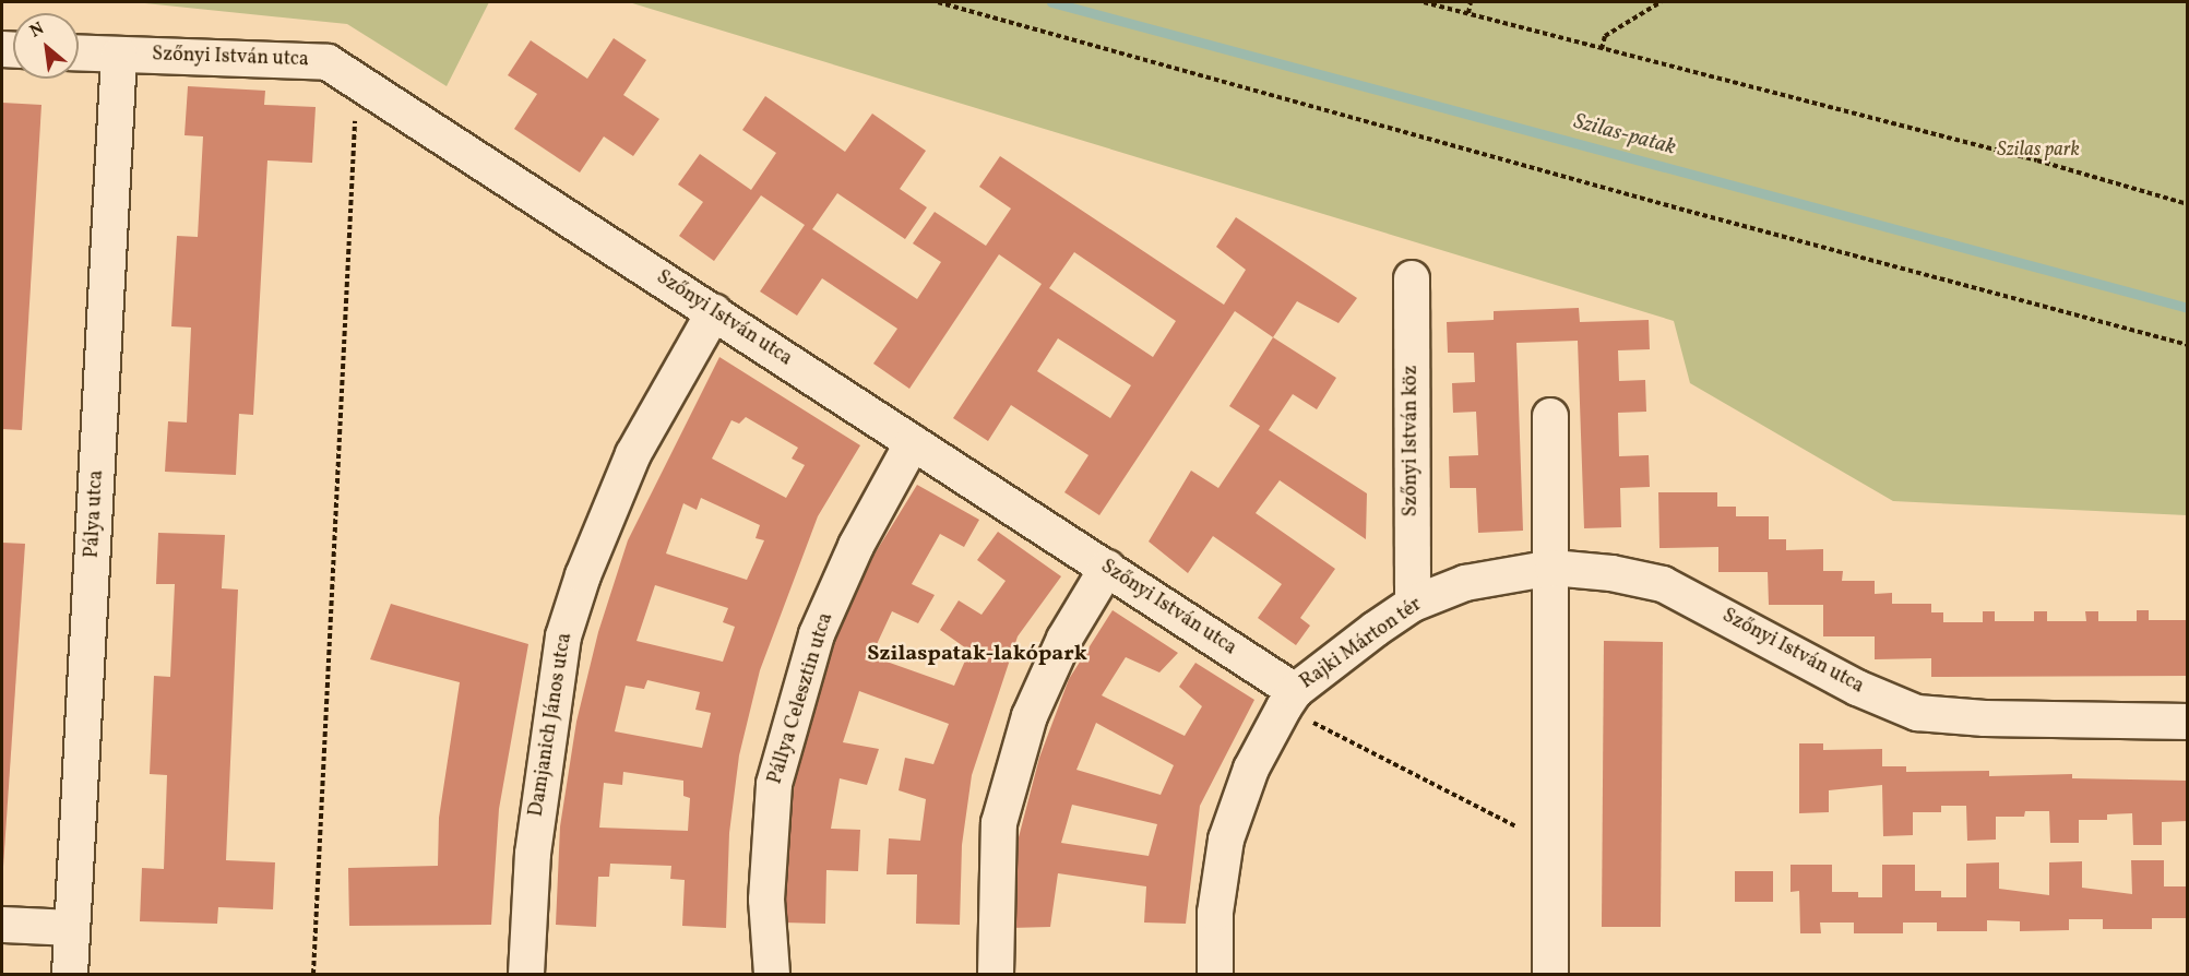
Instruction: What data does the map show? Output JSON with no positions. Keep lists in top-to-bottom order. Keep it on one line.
{"streets":{"street":["Szőnyi István utca","Szőnyi István köz","Pálya utca","Rajki Márton tér","Pállya Celesztin utca","Damjanich János utca"]},"crossings":[["Szőnyi István utca","Pálya utca"],["Szőnyi István utca","Rajki Márton tér"],["Szőnyi István utca","Pállya Celesztin utca"],["Szőnyi István utca","Damjanich János utca"],["Szőnyi István köz","Rajki Márton tér"]],"districts":["Szilaspatak-lakópark"],"water":["Szilas-patak"],"parks":["Szilas park"],"north":"top left"}
